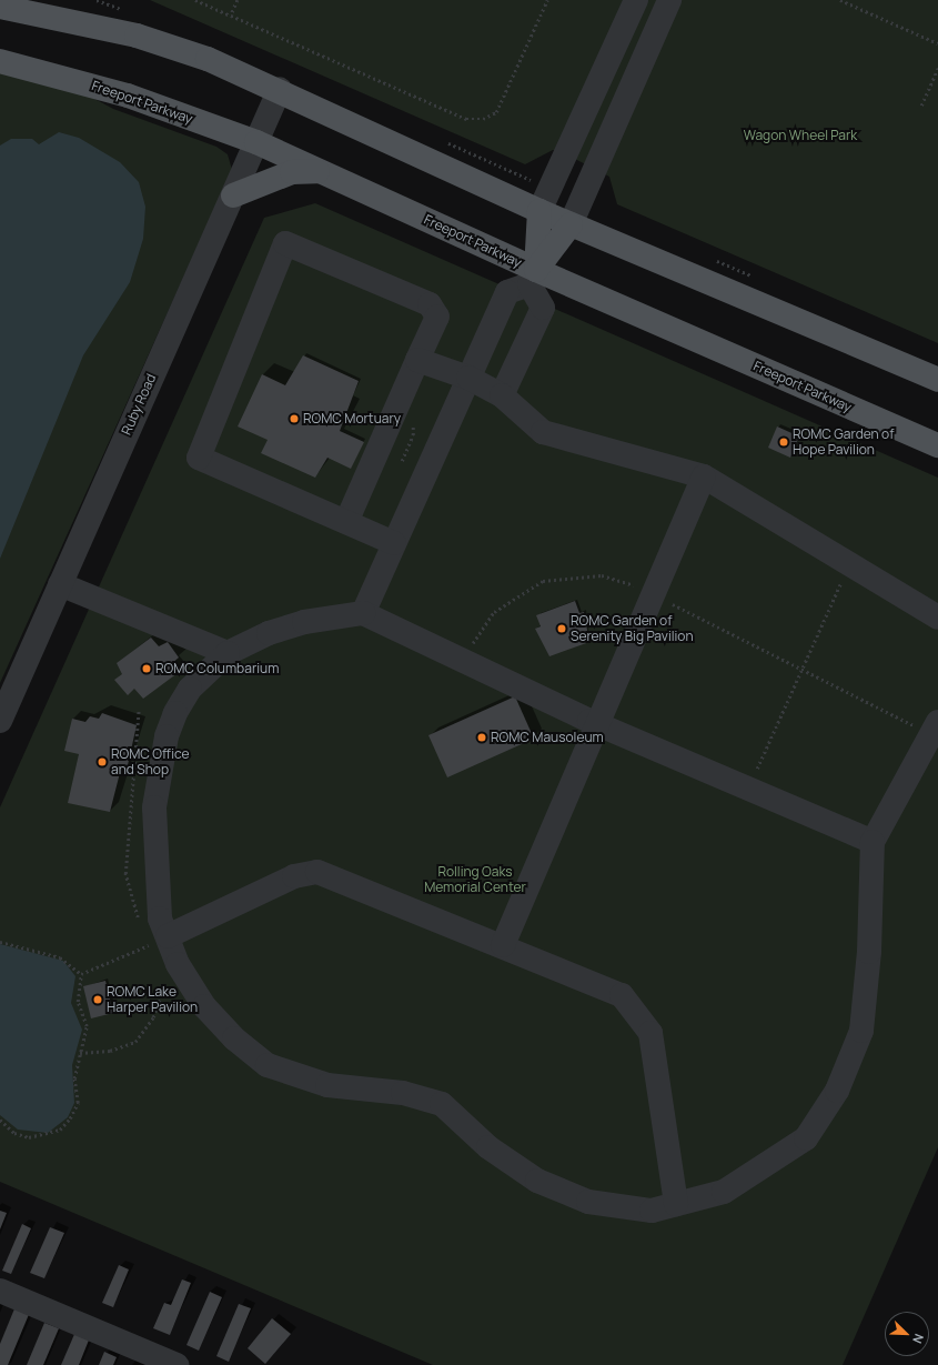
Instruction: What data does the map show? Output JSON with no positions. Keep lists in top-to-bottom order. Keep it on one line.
{"streets":{"main road":["Freeport Parkway"],"street":["Ruby Road"]},"crossings":[["Freeport Parkway","Ruby Road"]],"parks":["Wagon Wheel Park","Rolling Oaks Memorial Center"],"places":["ROMC Mortuary","ROMC Garden of Hope Pavilion","ROMC Garden of Serenity Big Pavilion","ROMC Columbarium","ROMC Mausoleum","ROMC Office and Shop","ROMC Lake Harper Pavilion"],"north":"bottom right"}
